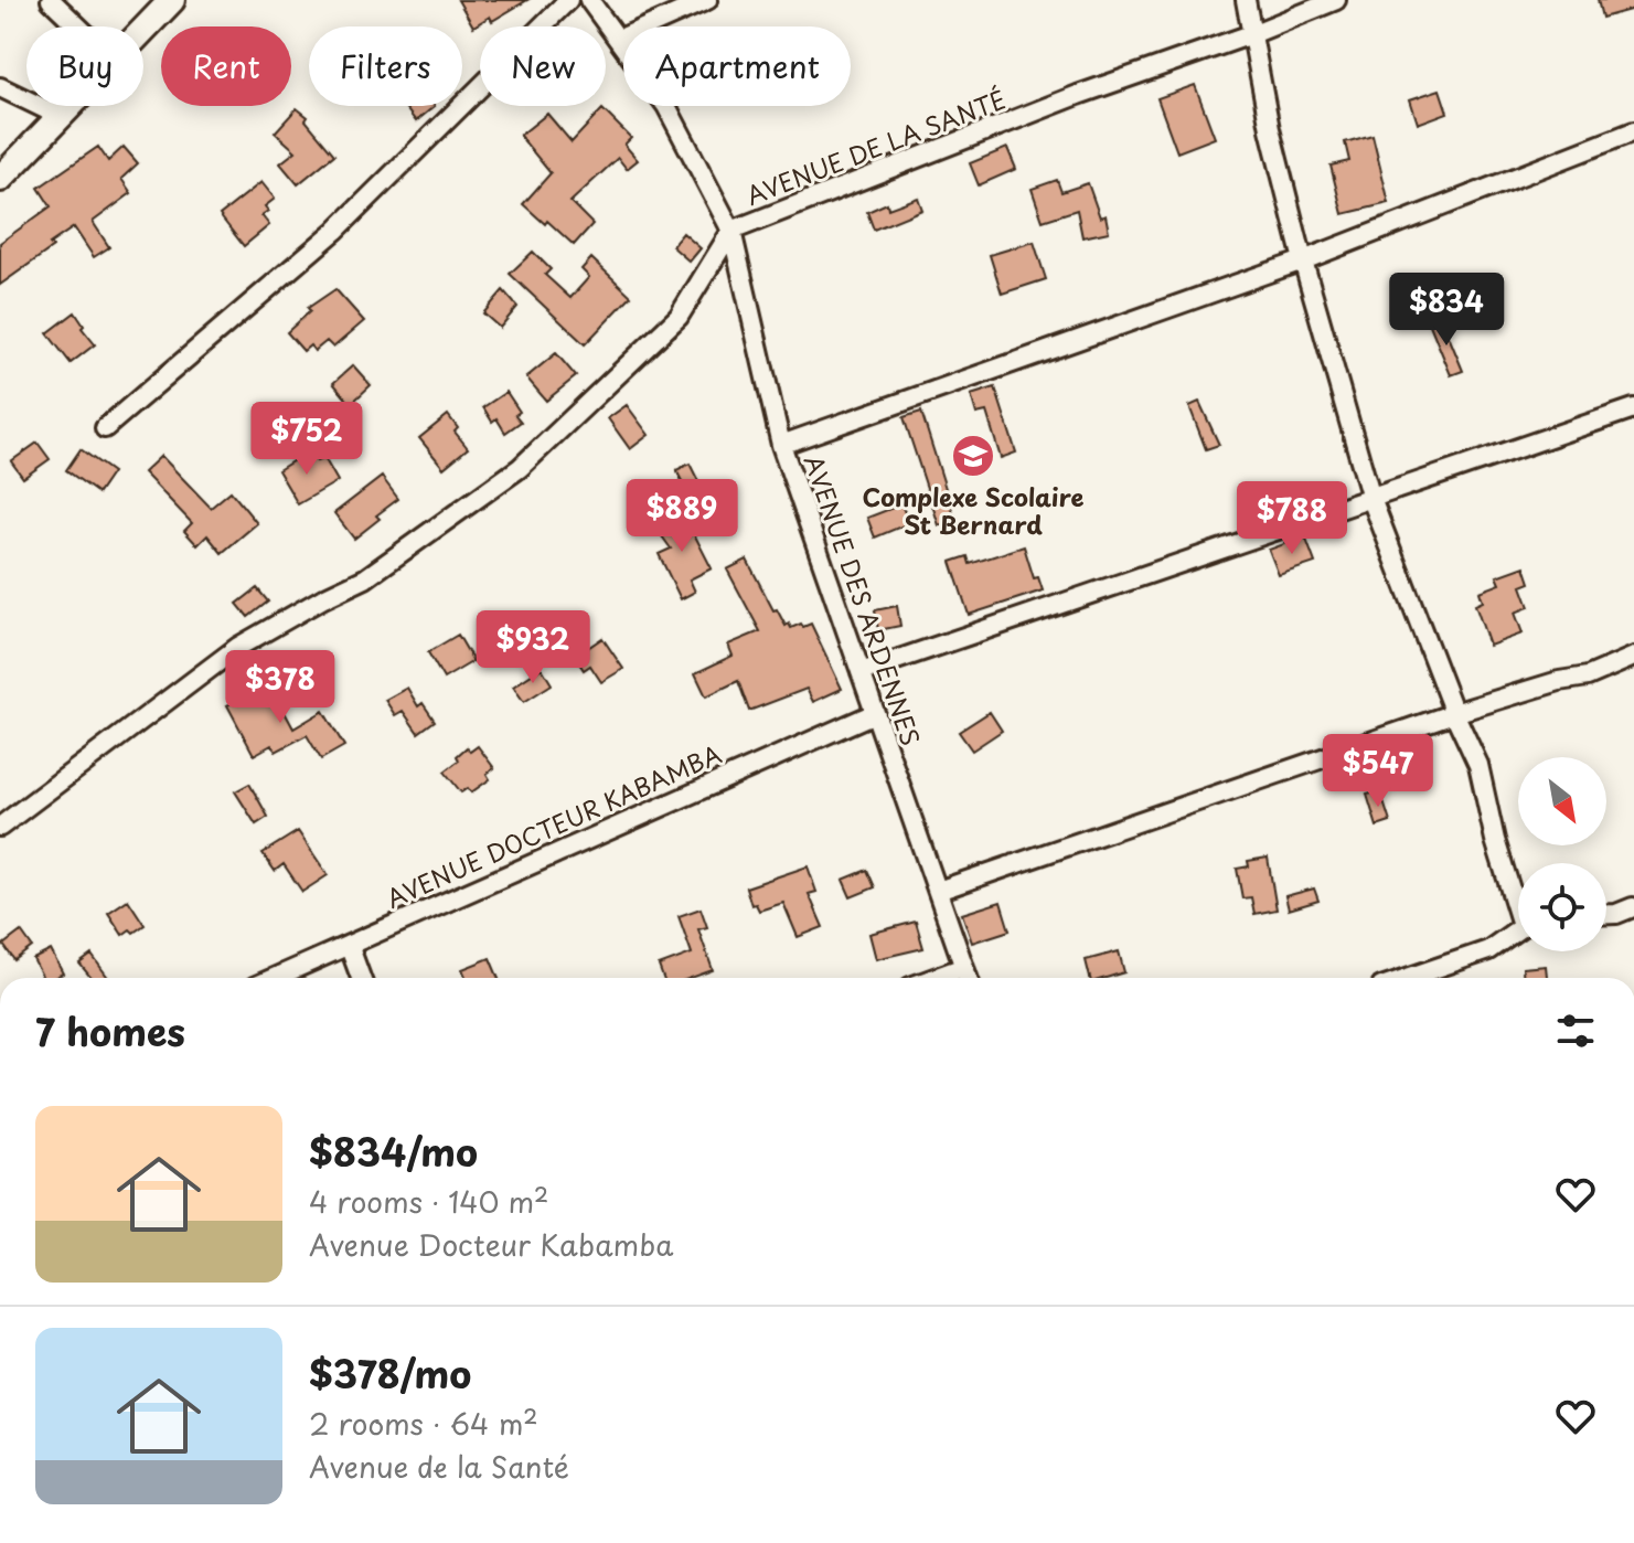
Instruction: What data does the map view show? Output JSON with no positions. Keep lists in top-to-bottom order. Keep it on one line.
{"streets":{"street":["AVENUE DE LA SANTÉ","AVENUE DES ARDENNES","AVENUE DOCTEUR KABAMBA"]},"crossings":[["AVENUE DE LA SANTÉ","AVENUE DES ARDENNES"],["AVENUE DES ARDENNES","AVENUE DOCTEUR KABAMBA"]],"places":{"school or university":["Complexe Scolaire St Bernard"]},"north":"bottom right","page":{"chip":["Buy","Rent","Filters","New","Apartment"],"price":["$834","$752","$889","$788","$932","$378","$547"],"heading":"7 homes","list":[{"name":"$834/mo","note":"4 rooms · 140 m² · Avenue Docteur Kabamba"},{"name":"$378/mo","note":"2 rooms · 64 m² · Avenue de la Santé"}]}}
